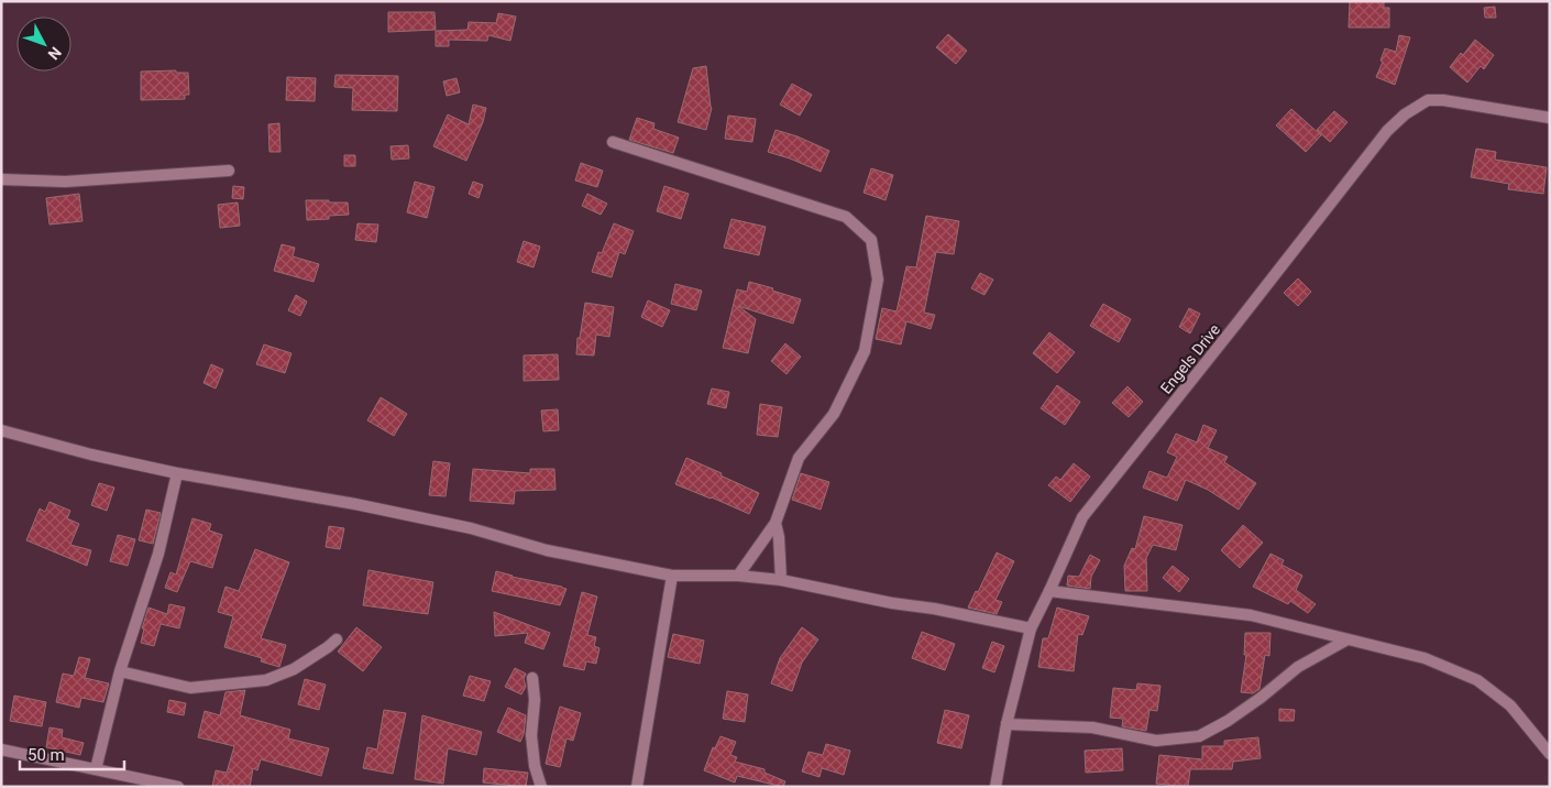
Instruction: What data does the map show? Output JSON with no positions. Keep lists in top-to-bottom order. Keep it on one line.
{"streets":{"street":["Engels Drive"]},"scale_bar":"50 m","north":"bottom right"}
